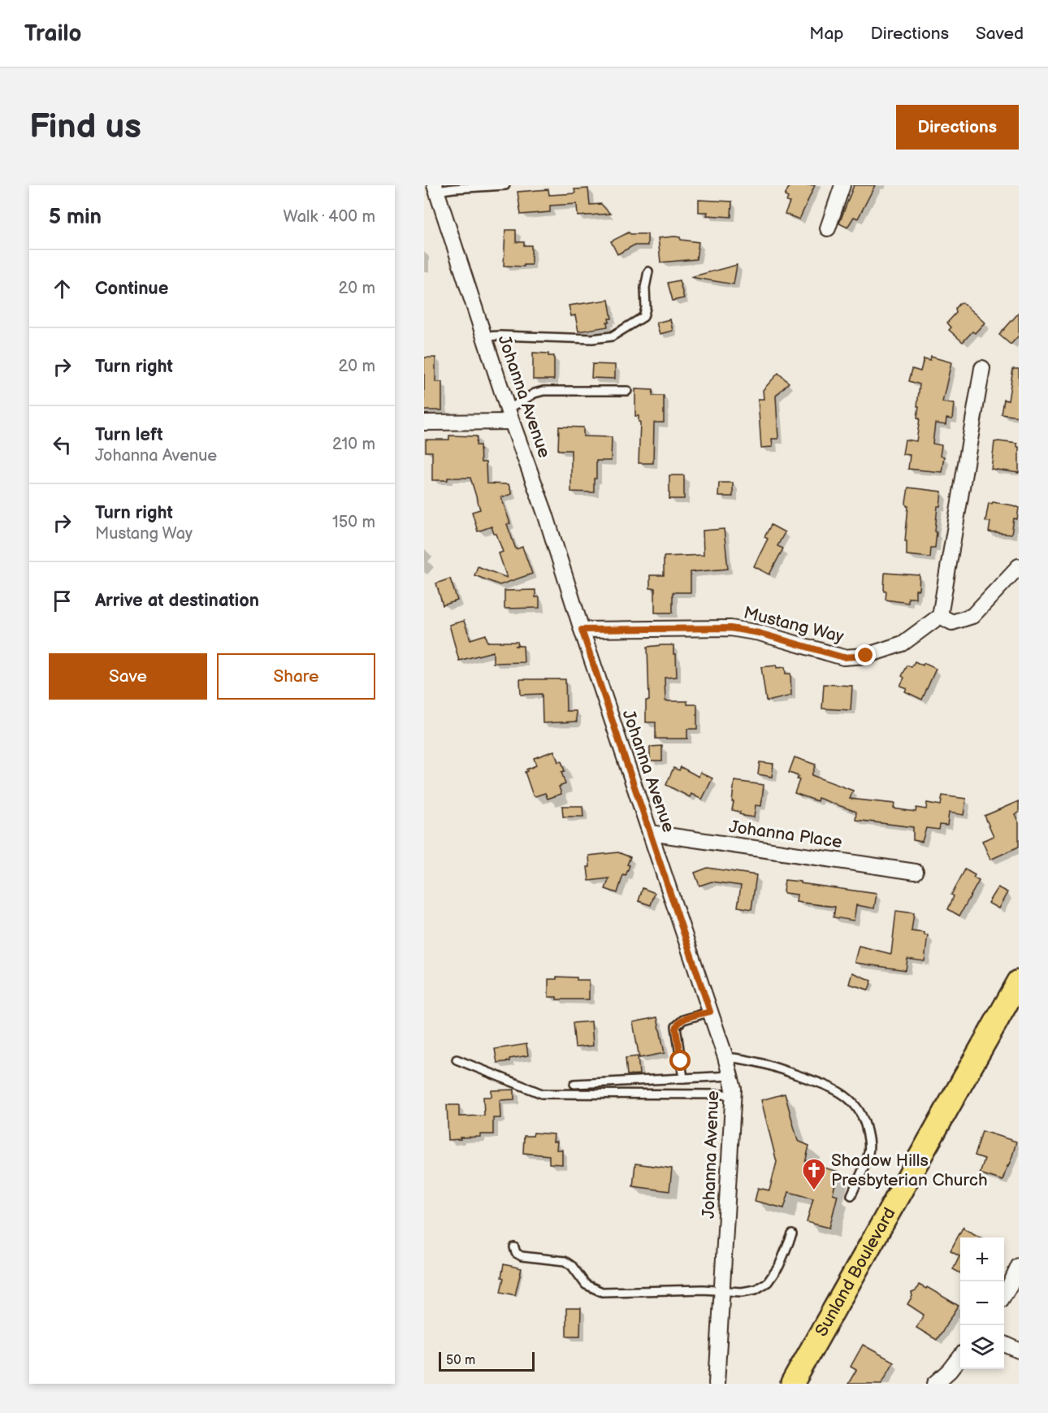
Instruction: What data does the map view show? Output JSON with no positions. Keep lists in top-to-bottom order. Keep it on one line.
{"streets":{"main road":["Sunland Boulevard"],"street":["Johanna Avenue","Mustang Way","Johanna Place"]},"crossings":[["Johanna Avenue","Mustang Way"],["Johanna Avenue","Johanna Place"]],"places":{"church":["Shadow Hills Presbyterian Church"]},"scale_bar":"50 m","page":{"header":"Trailo","nav":["Map","Directions","Saved"],"buttons":["Directions",["Save","Share"]],"title":"Find us","heading":["5 min","Walk · 400 m"],"list":[["Continue","20 m"],["Turn right","20 m"],["Turn left","Johanna Avenue","210 m"],["Turn right","Mustang Way","150 m"],"Arrive at destination"],"map_buttons":["+","−"],"scale":"50 m"}}
